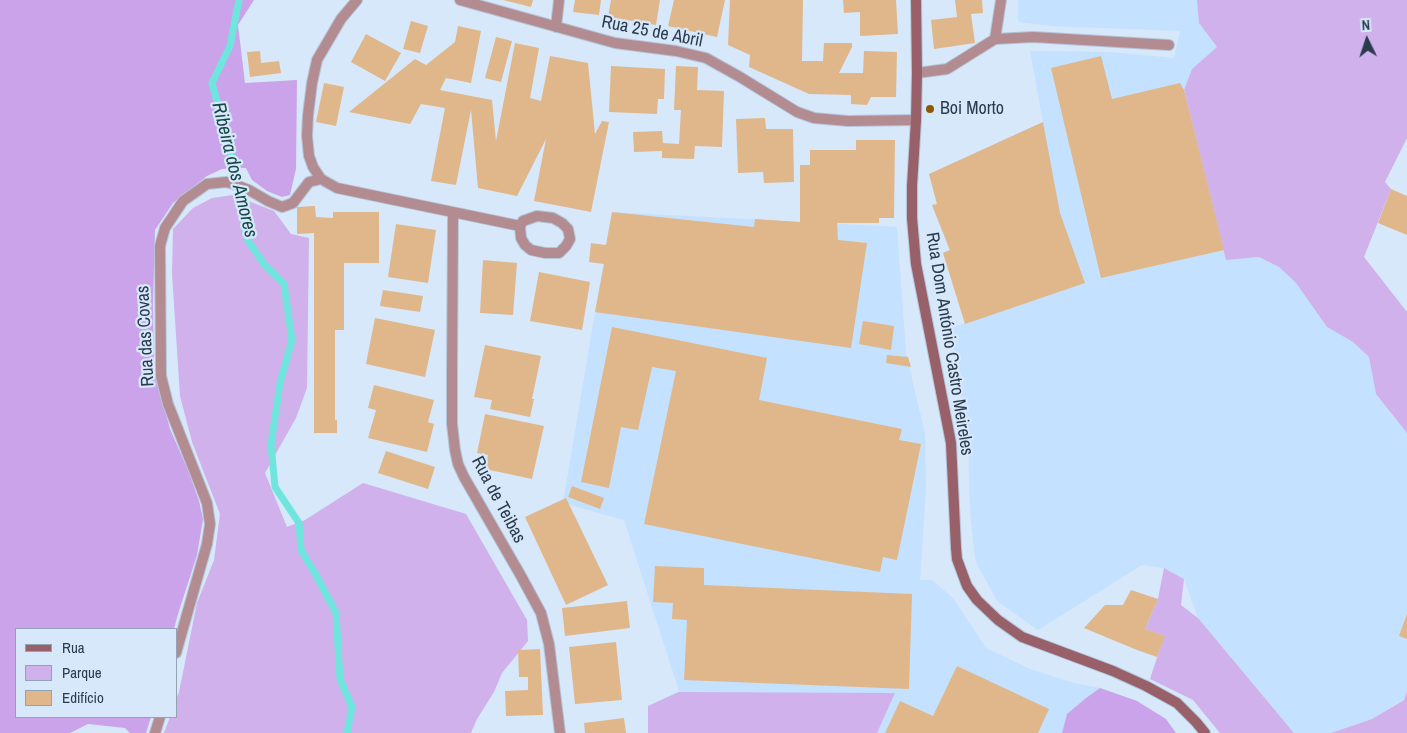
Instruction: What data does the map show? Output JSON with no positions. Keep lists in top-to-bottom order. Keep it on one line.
{"streets":{"street":["Rua 25 de Abril","Rua das Covas","Rua Dom António Castro Meireles","Rua de Teibas"]},"crossings":[["Rua 25 de Abril","Rua Dom António Castro Meireles"]],"water":["Ribeira dos Amores"],"places":["Boi Morto"],"legend":["Rua","Parque","Edifício"],"north":"top"}
